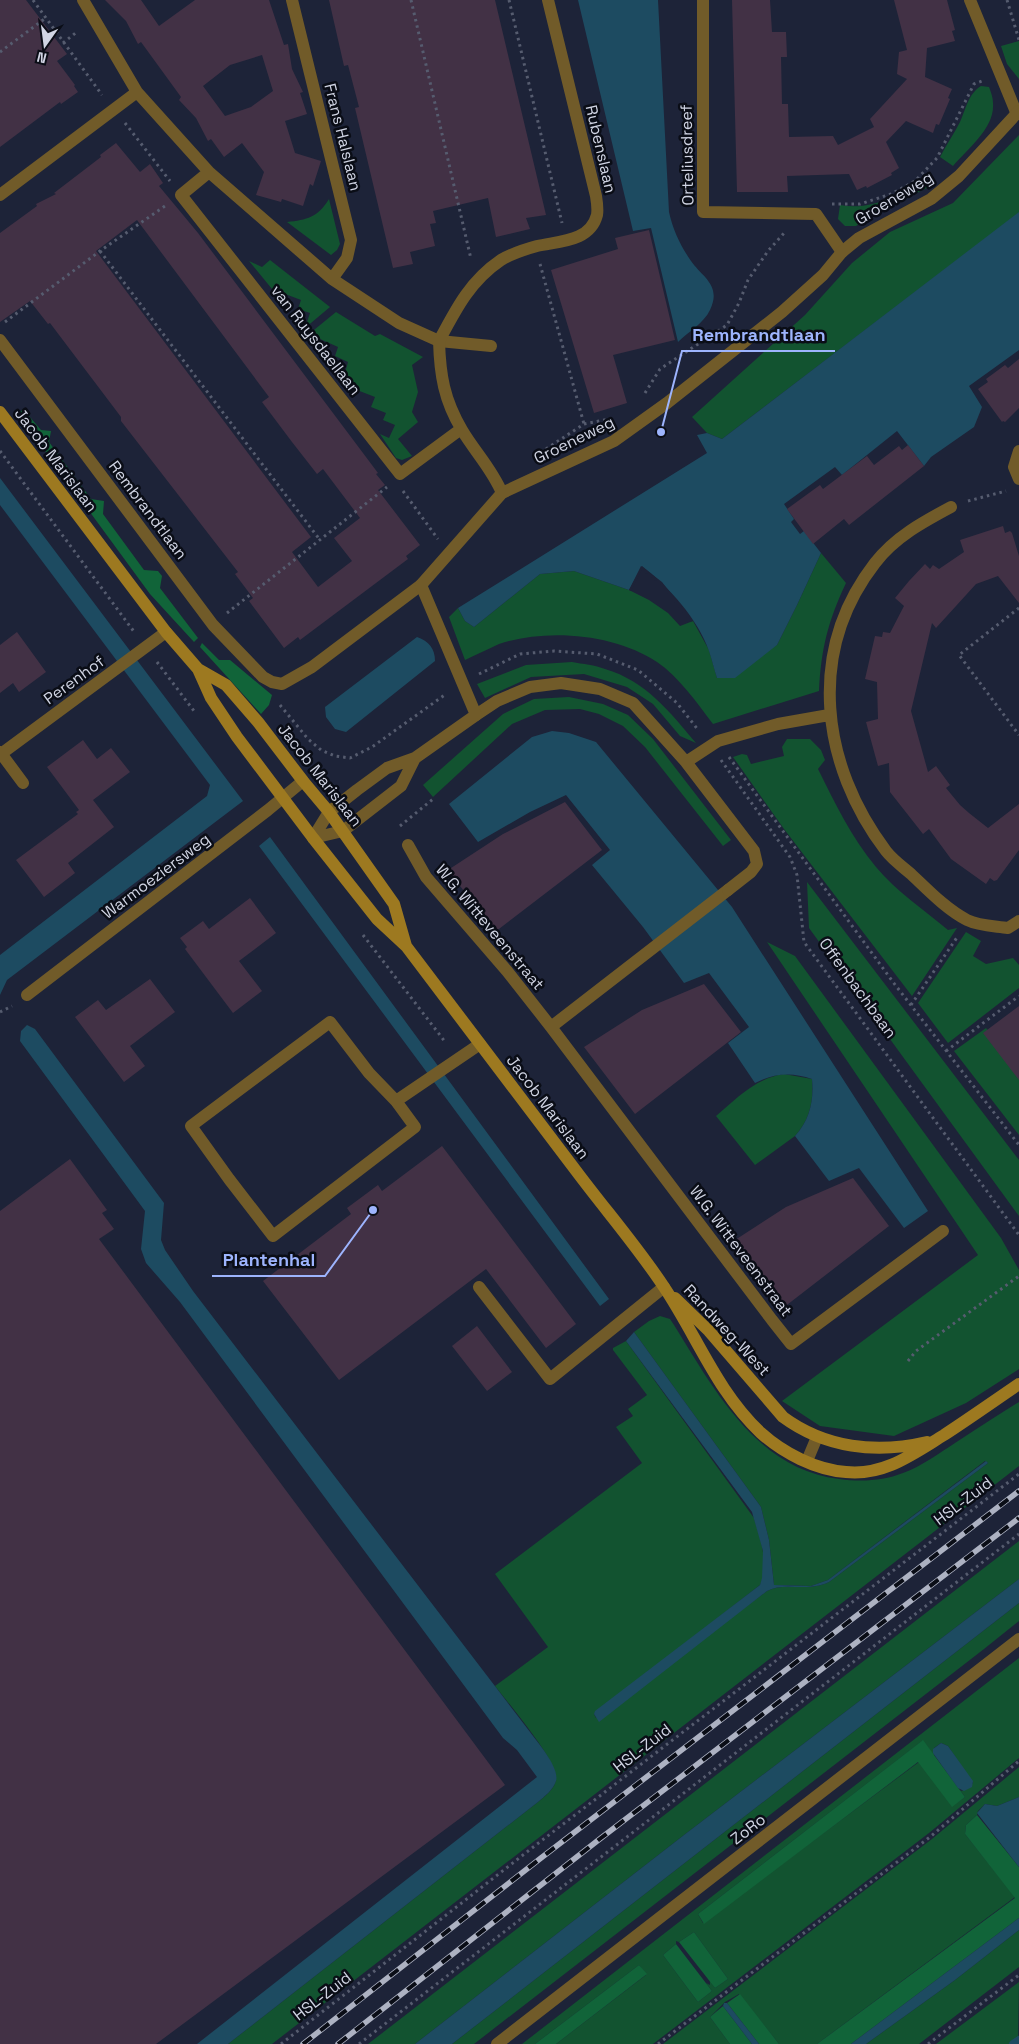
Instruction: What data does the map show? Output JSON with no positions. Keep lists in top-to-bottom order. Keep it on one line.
{"streets":{"main road":["Jacob Marislaan","Randweg-West"],"street":["Frans Halslaan","Rubenslaan","Orteliusdreef","Groeneweg","van Ruysdaellaan","Rembrandtlaan","Perenhof","Warmoeziersweg","W.G. Witteveenstraat","ZoRo"],"path":["Offenbachbaan","HSL-Zuid"]},"crossings":[["Orteliusdreef","Groeneweg"],["Groeneweg","Rembrandtlaan"],["Jacob Marislaan","Perenhof"],["Jacob Marislaan","Warmoeziersweg"],["Jacob Marislaan","Randweg-West"]],"places":["Rembrandtlaan","Plantenhal"],"north":"bottom"}
